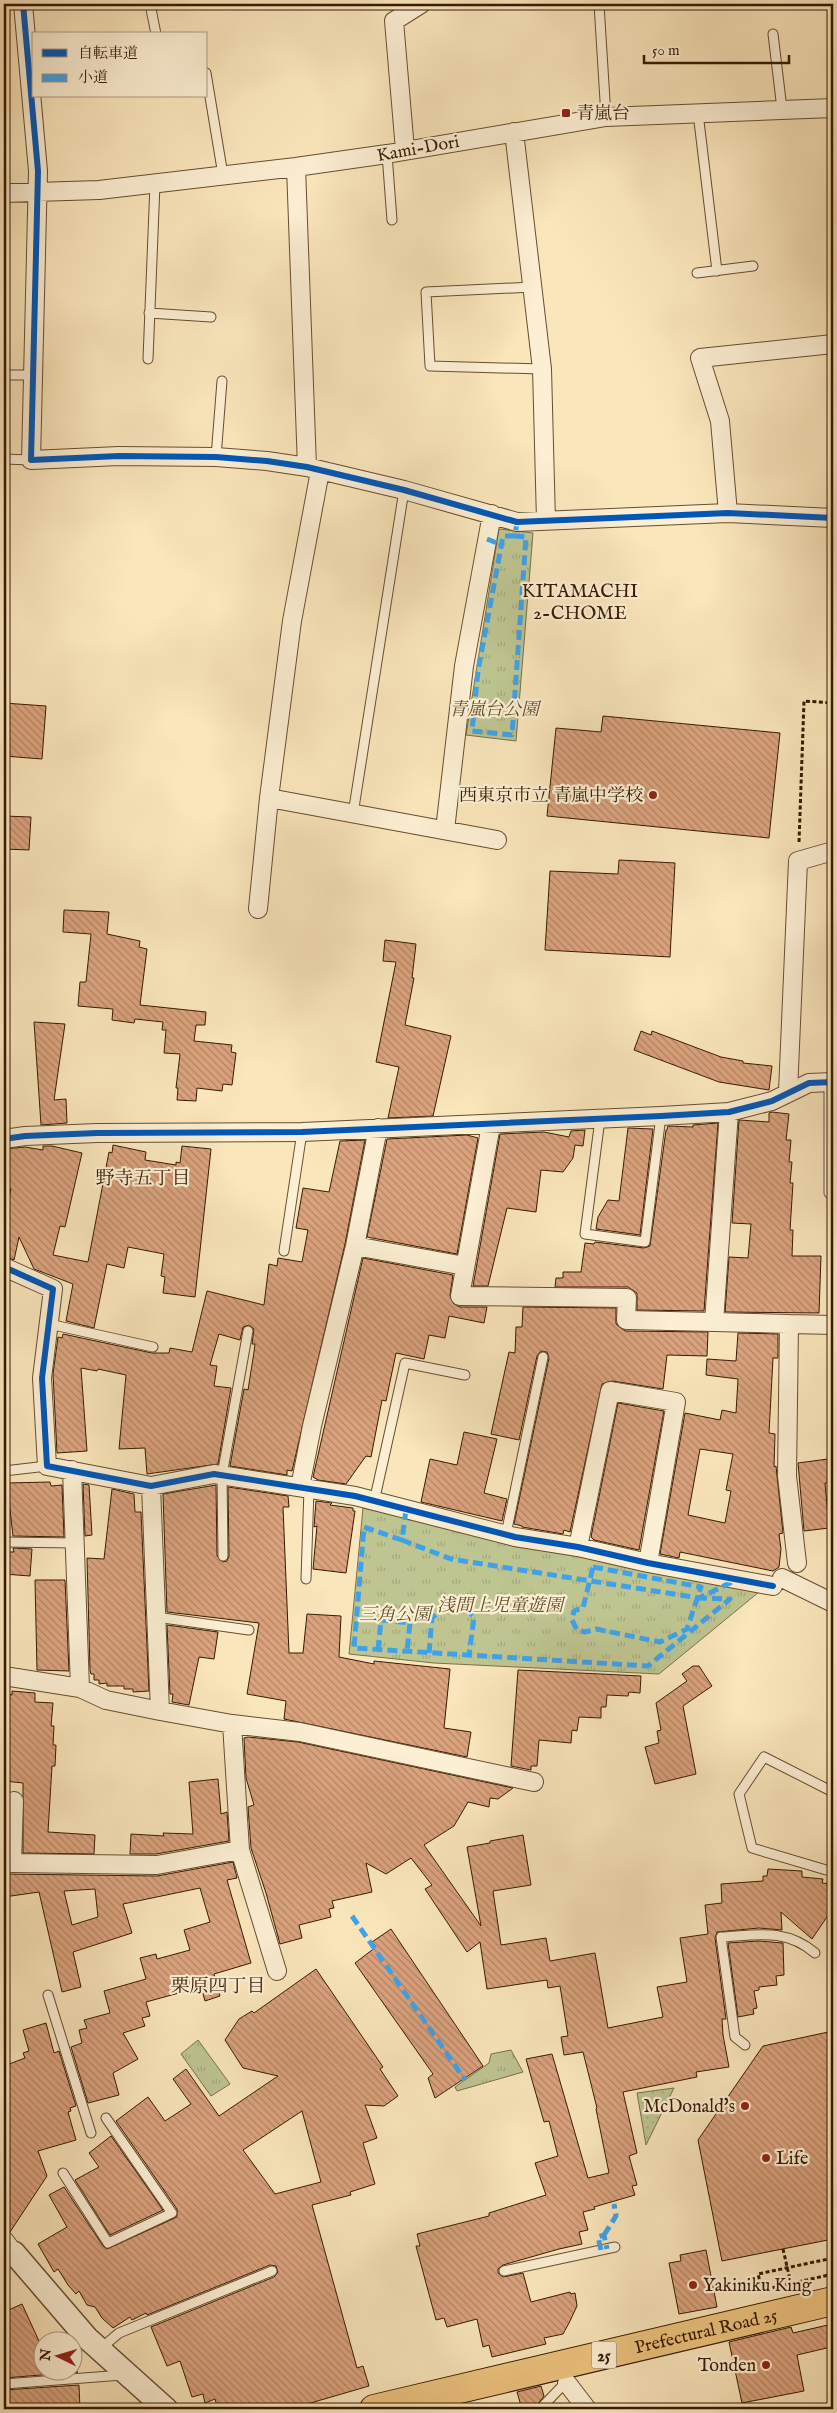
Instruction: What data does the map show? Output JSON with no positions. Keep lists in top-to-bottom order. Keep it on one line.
{"streets":{"main road":["Prefectural Road 25","25"],"street":["Kami-Dori"]},"districts":["KITAMACHI 2-CHOME","野寺五丁目","栗原四丁目"],"parks":["青嵐台公園","浅間上児童遊園","三角公園"],"places":{"transit":["青嵐台"],"other":["西東京市立 青嵐中学校","McDonald's","Life","Yakiniku King","Tonden"]},"legend":["自転車道","小道"],"scale_bar":"50 m","north":"left"}
